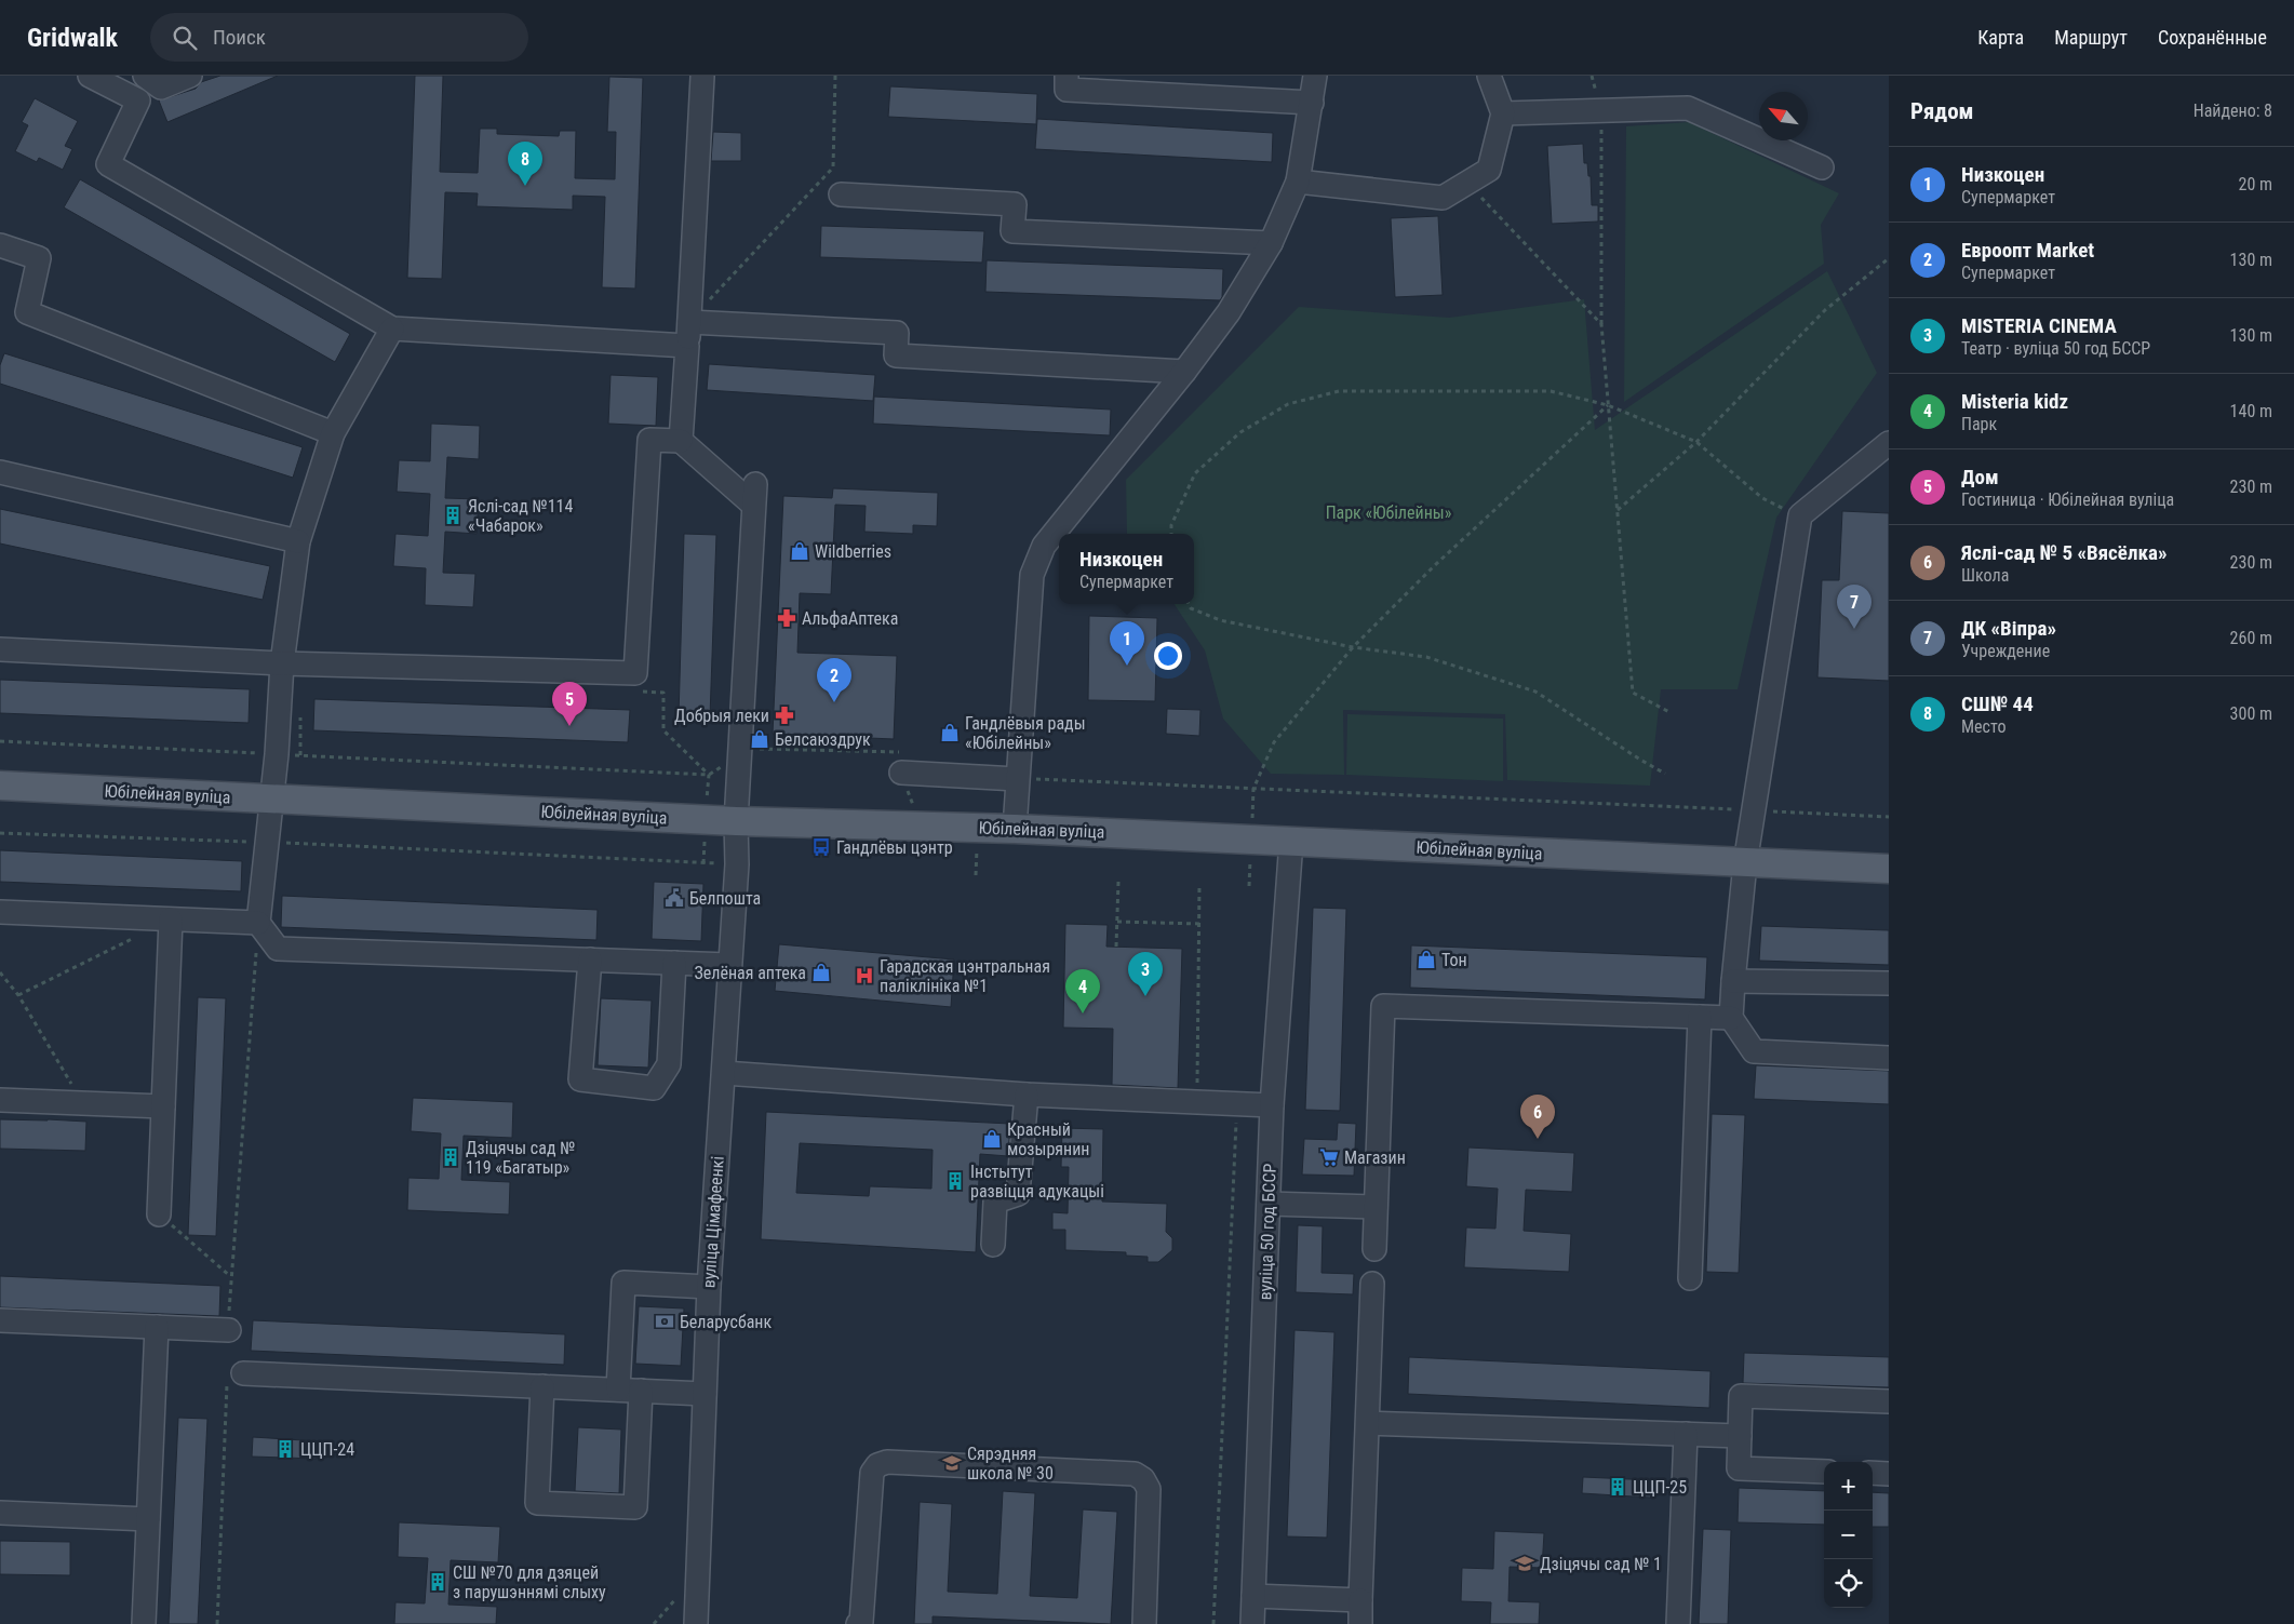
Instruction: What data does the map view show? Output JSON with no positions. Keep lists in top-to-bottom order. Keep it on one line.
{"streets":{"main road":["Юбілейная вуліца"],"street":["вуліца Цімафеенкі","вуліца 50 год БССР"]},"crossings":[["Юбілейная вуліца","вуліца Цімафеенкі"],["Юбілейная вуліца","вуліца 50 год БССР"]],"parks":["Парк «Юбілейны»"],"places":{"building":["Яслі-сад №114 «Чабарок»","Дзіцячы сад № 119 «Багатыр»","Інстытут развіцця адукацыі","ЦЦП-24","ЦЦП-25","СШ №70 для дзяцей з парушэннямі слыху"],"shop":["Wildberries","Гандлёвыя рады «Юбілейны»","Белсаюздрук","Тон","Зелёная аптека","Красный мозырянин"],"pharmacy":["АльфаАптека","Добрыя леки"],"bus stop":["Гандлёвы цэнтр"],"public building":["Белпошта"],"hospital":["Гарадская цэнтральная паліклініка №1"],"supermarket":["Магазин"],"bank":["Беларусбанк"],"school or university":["Сярэдняя школа № 30","Дзіцячы сад № 1"]},"north":"top left","page":{"header":"Gridwalk","search":"Поиск","nav":["Карта","Маршрут","Сохранённые"],"heading":["Рядом","Найдено: 8"],"pins":["8","7","1","2","5","3","4","6"],"list":[{"mark":"1","name":"Низкоцен","note":"Супермаркет","value":"20 m"},{"mark":"2","name":"Евроопт Market","note":"Супермаркет","value":"130 m"},{"mark":"3","name":"MISTERIA CINEMA","note":"Театр · вуліца 50 год БССР","value":"130 m"},{"mark":"4","name":"Misteria kidz","note":"Парк","value":"140 m"},{"mark":"5","name":"Дом","note":"Гостиница · Юбілейная вуліца","value":"230 m"},{"mark":"6","name":"Яслі-сад № 5 «Вясёлка»","note":"Школа","value":"230 m"},{"mark":"7","name":"ДК «Віпра»","note":"Учреждение","value":"260 m"},{"mark":"8","name":"СШ№ 44","note":"Место","value":"300 m"}],"popup":["Низкоцен","Супермаркет"],"map_buttons":["+","−"]}}
